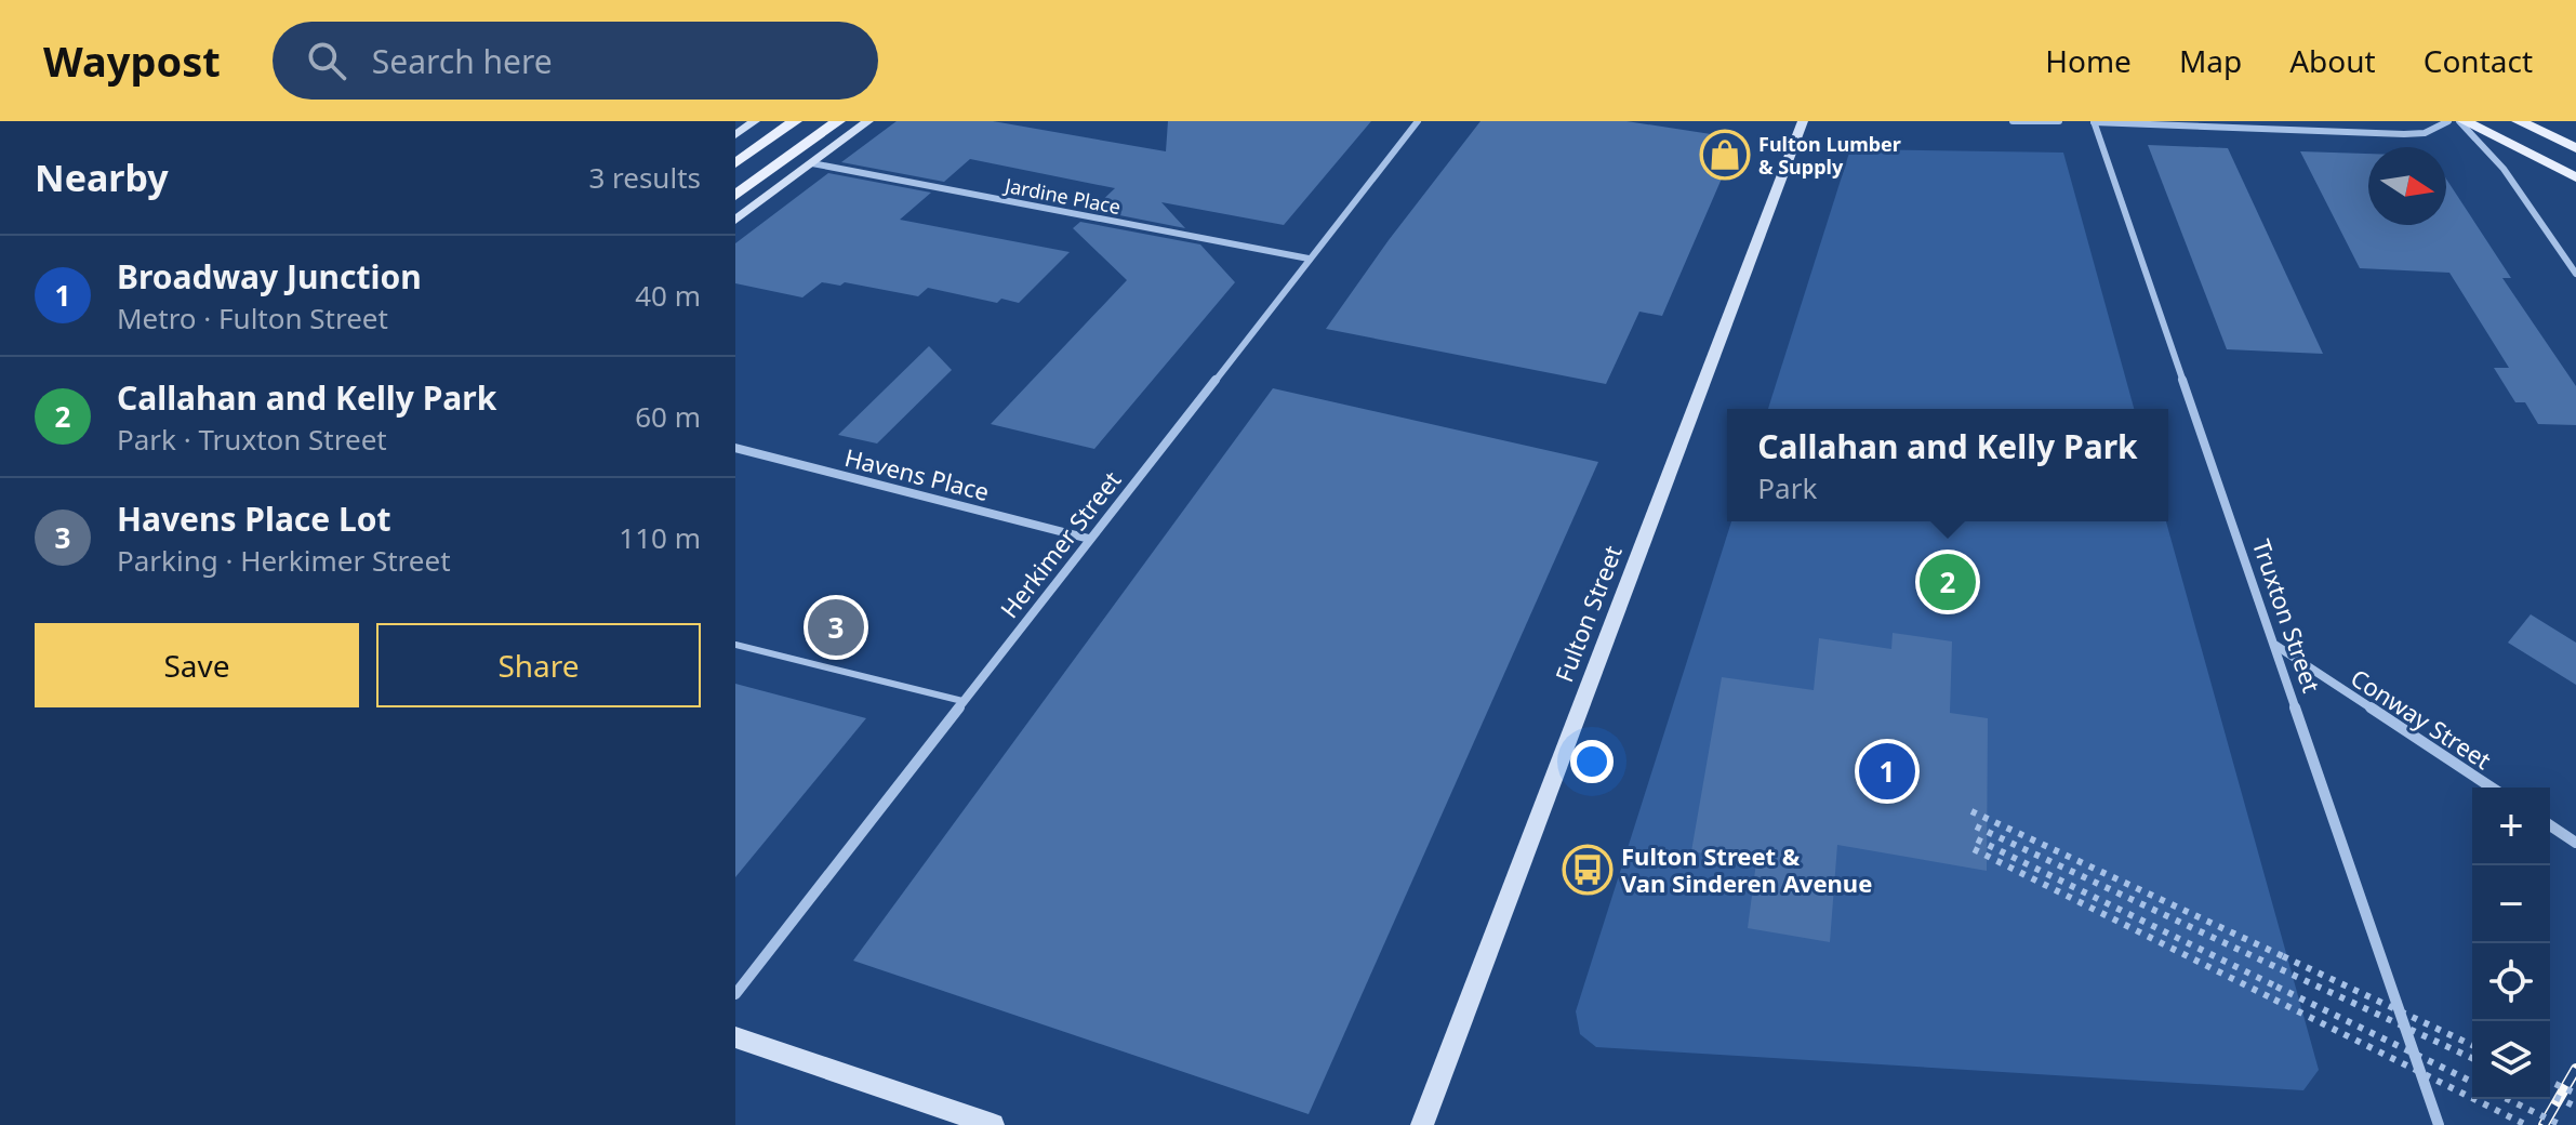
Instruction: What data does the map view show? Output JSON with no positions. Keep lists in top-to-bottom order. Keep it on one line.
{"streets":{"main road":["Fulton Street"],"street":["Jardine Place","Havens Place","Herkimer Street","Truxton Street","Conway Street"]},"crossings":[["Jardine Place","Herkimer Street"],["Havens Place","Herkimer Street"],["Truxton Street","Conway Street"]],"places":{"shop":["Fulton Lumber & Supply"],"bus stop":["Fulton Street & Van Sinderen Avenue"]},"north":"right","page":{"header":"Waypost","search":"Search here","nav":["Home","Map","About","Contact"],"heading":["Nearby","3 results"],"list":[{"mark":"1","name":"Broadway Junction","note":"Metro · Fulton Street","value":"40 m"},{"mark":"2","name":"Callahan and Kelly Park","note":"Park · Truxton Street","value":"60 m"},{"mark":"3","name":"Havens Place Lot","note":"Parking · Herkimer Street","value":"110 m"}],"popup":["Callahan and Kelly Park","Park"],"pins":["2","3","1"],"buttons":["Save","Share"],"map_buttons":["+","−"]}}
